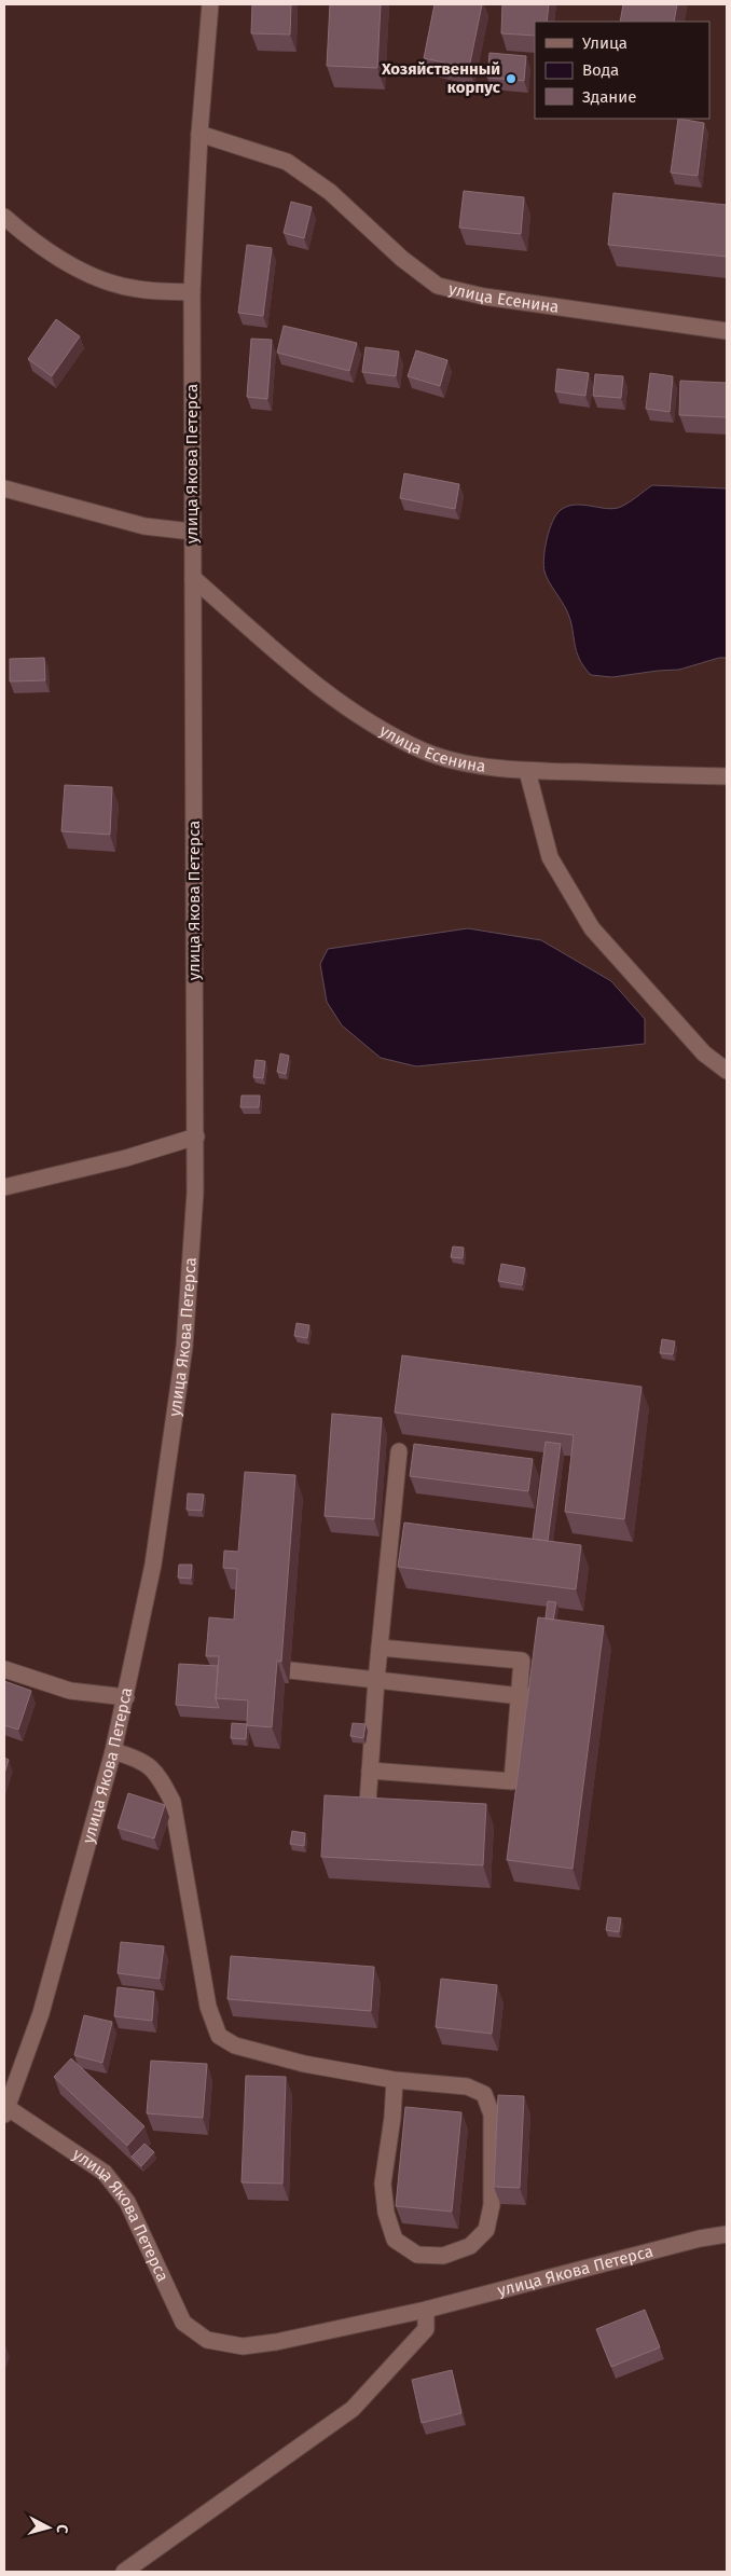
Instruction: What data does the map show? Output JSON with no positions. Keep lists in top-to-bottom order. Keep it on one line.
{"streets":{"street":["улица Есенина","улица Якова Петерса"]},"crossings":[["улица Есенина","улица Якова Петерса"]],"places":["Хозяйственный корпус"],"legend":["Улица","Вода","Здание"],"north":"right"}
